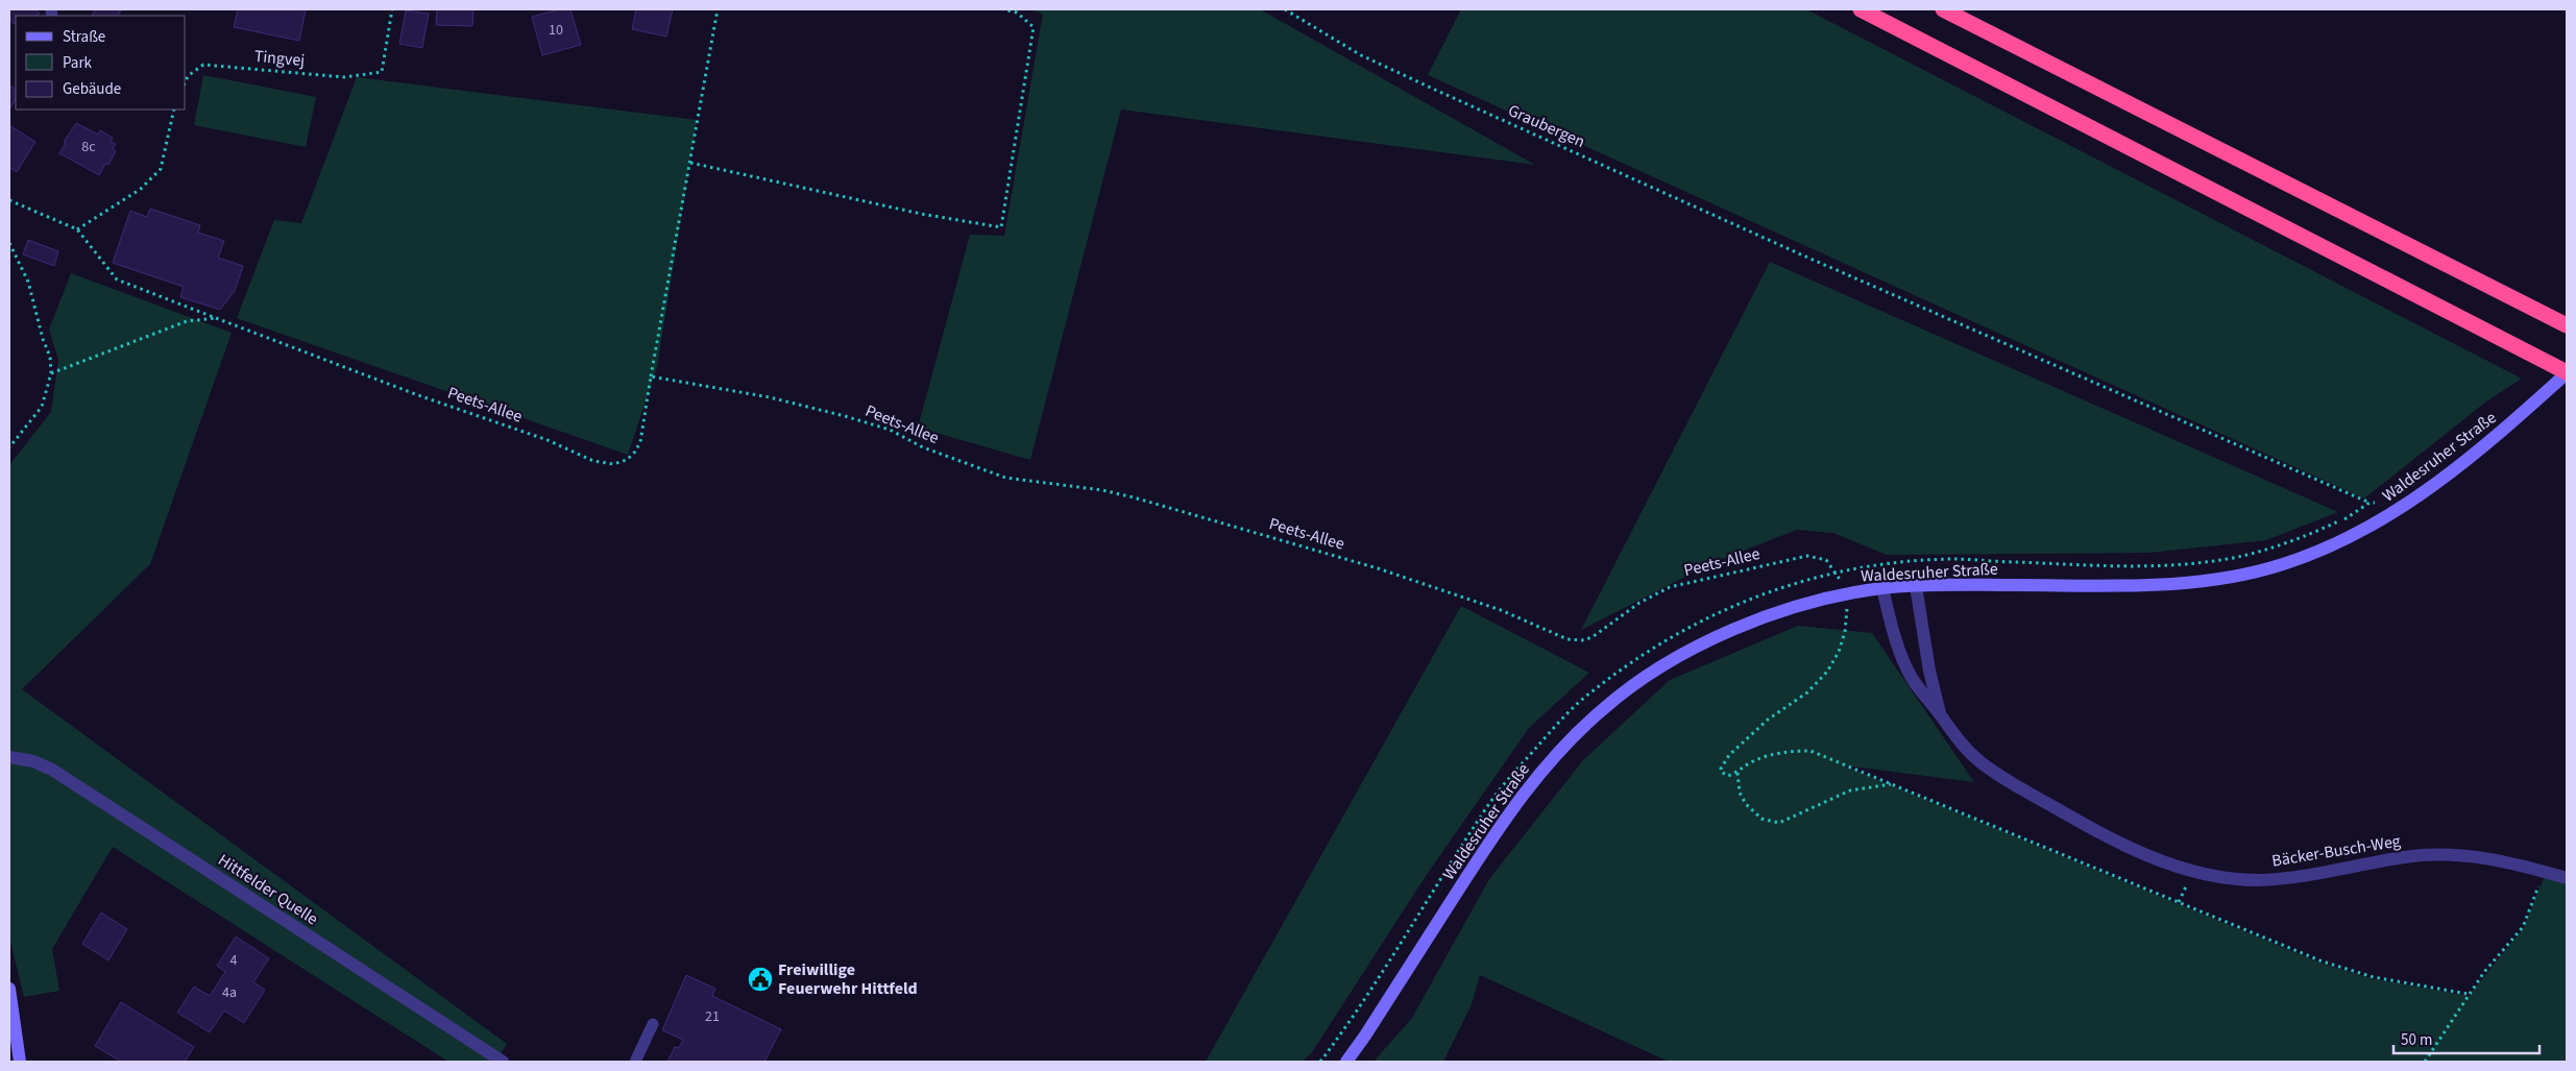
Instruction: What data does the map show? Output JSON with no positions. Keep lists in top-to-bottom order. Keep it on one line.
{"streets":{"street":["Waldesruher Straße","Bäcker-Busch-Weg","Hittfelder Quelle"],"path":["Tingvej","Graubergen","Peets-Allee"]},"crossings":[["Waldesruher Straße","Bäcker-Busch-Weg"]],"places":{"public building":["Freiwillige Feuerwehr Hittfeld"]},"house_numbers":["10","8c","4","4a","21"],"legend":["Straße","Park","Gebäude"],"scale_bar":"50 m"}
